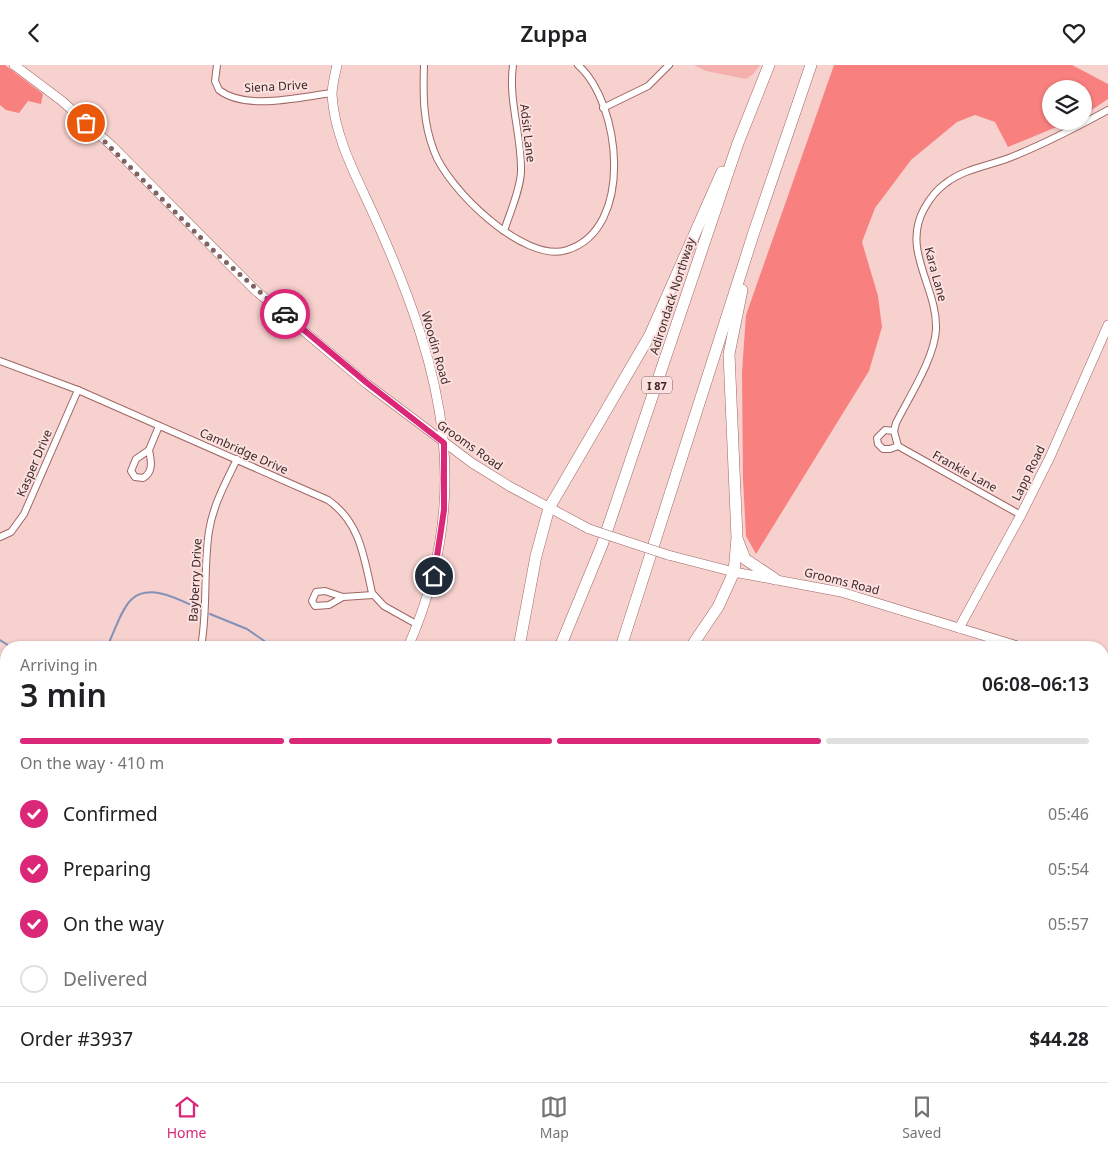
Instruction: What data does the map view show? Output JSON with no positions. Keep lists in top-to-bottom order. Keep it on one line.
{"streets":{"highway":["Adirondack Northway","I 87"],"street":["Siena Drive","Adsit Lane","Kara Lane","Woodin Road","Grooms Road","Cambridge Drive","Kasper Drive","Frankie Lane","Lapp Road","Bayberry Drive"]},"crossings":[["Siena Drive","Woodin Road"],["Kara Lane","Frankie Lane"],["Woodin Road","Grooms Road"],["Grooms Road","Lapp Road"],["Cambridge Drive","Kasper Drive"],["Cambridge Drive","Bayberry Drive"],["Frankie Lane","Lapp Road"]],"page":{"header":"Zuppa","heading":["3 min","Arriving in","06:08–06:13"],"panel":["Order #3937","$44.28"],"bar":"On the way · 410 m","list":[["Confirmed","05:46"],["Preparing","05:54"],["On the way","05:57"],"Delivered"],"tabs":["Home","Map","Saved"]}}
